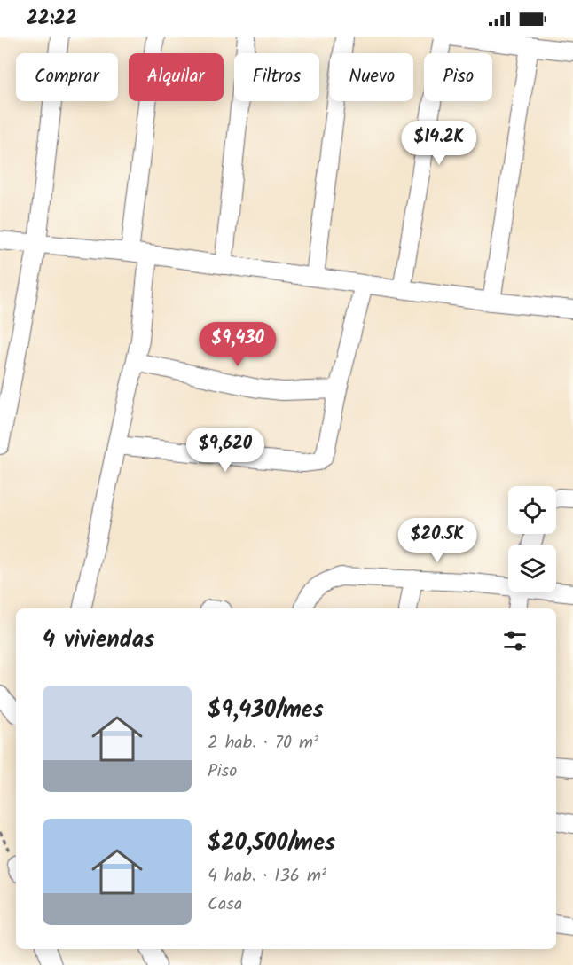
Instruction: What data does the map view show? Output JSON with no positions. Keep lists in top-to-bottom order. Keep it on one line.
{"page":{"status":"22:22","chip":["Comprar","Alquilar","Filtros","Nuevo","Piso"],"price":["$14.2K","$9,430","$9,620","$20.5K"],"heading":"4 viviendas","list":[{"name":"$9,430/mes","note":"2 hab. · 70 m² · Piso"},{"name":"$20,500/mes","note":"4 hab. · 136 m² · Casa"}]}}
